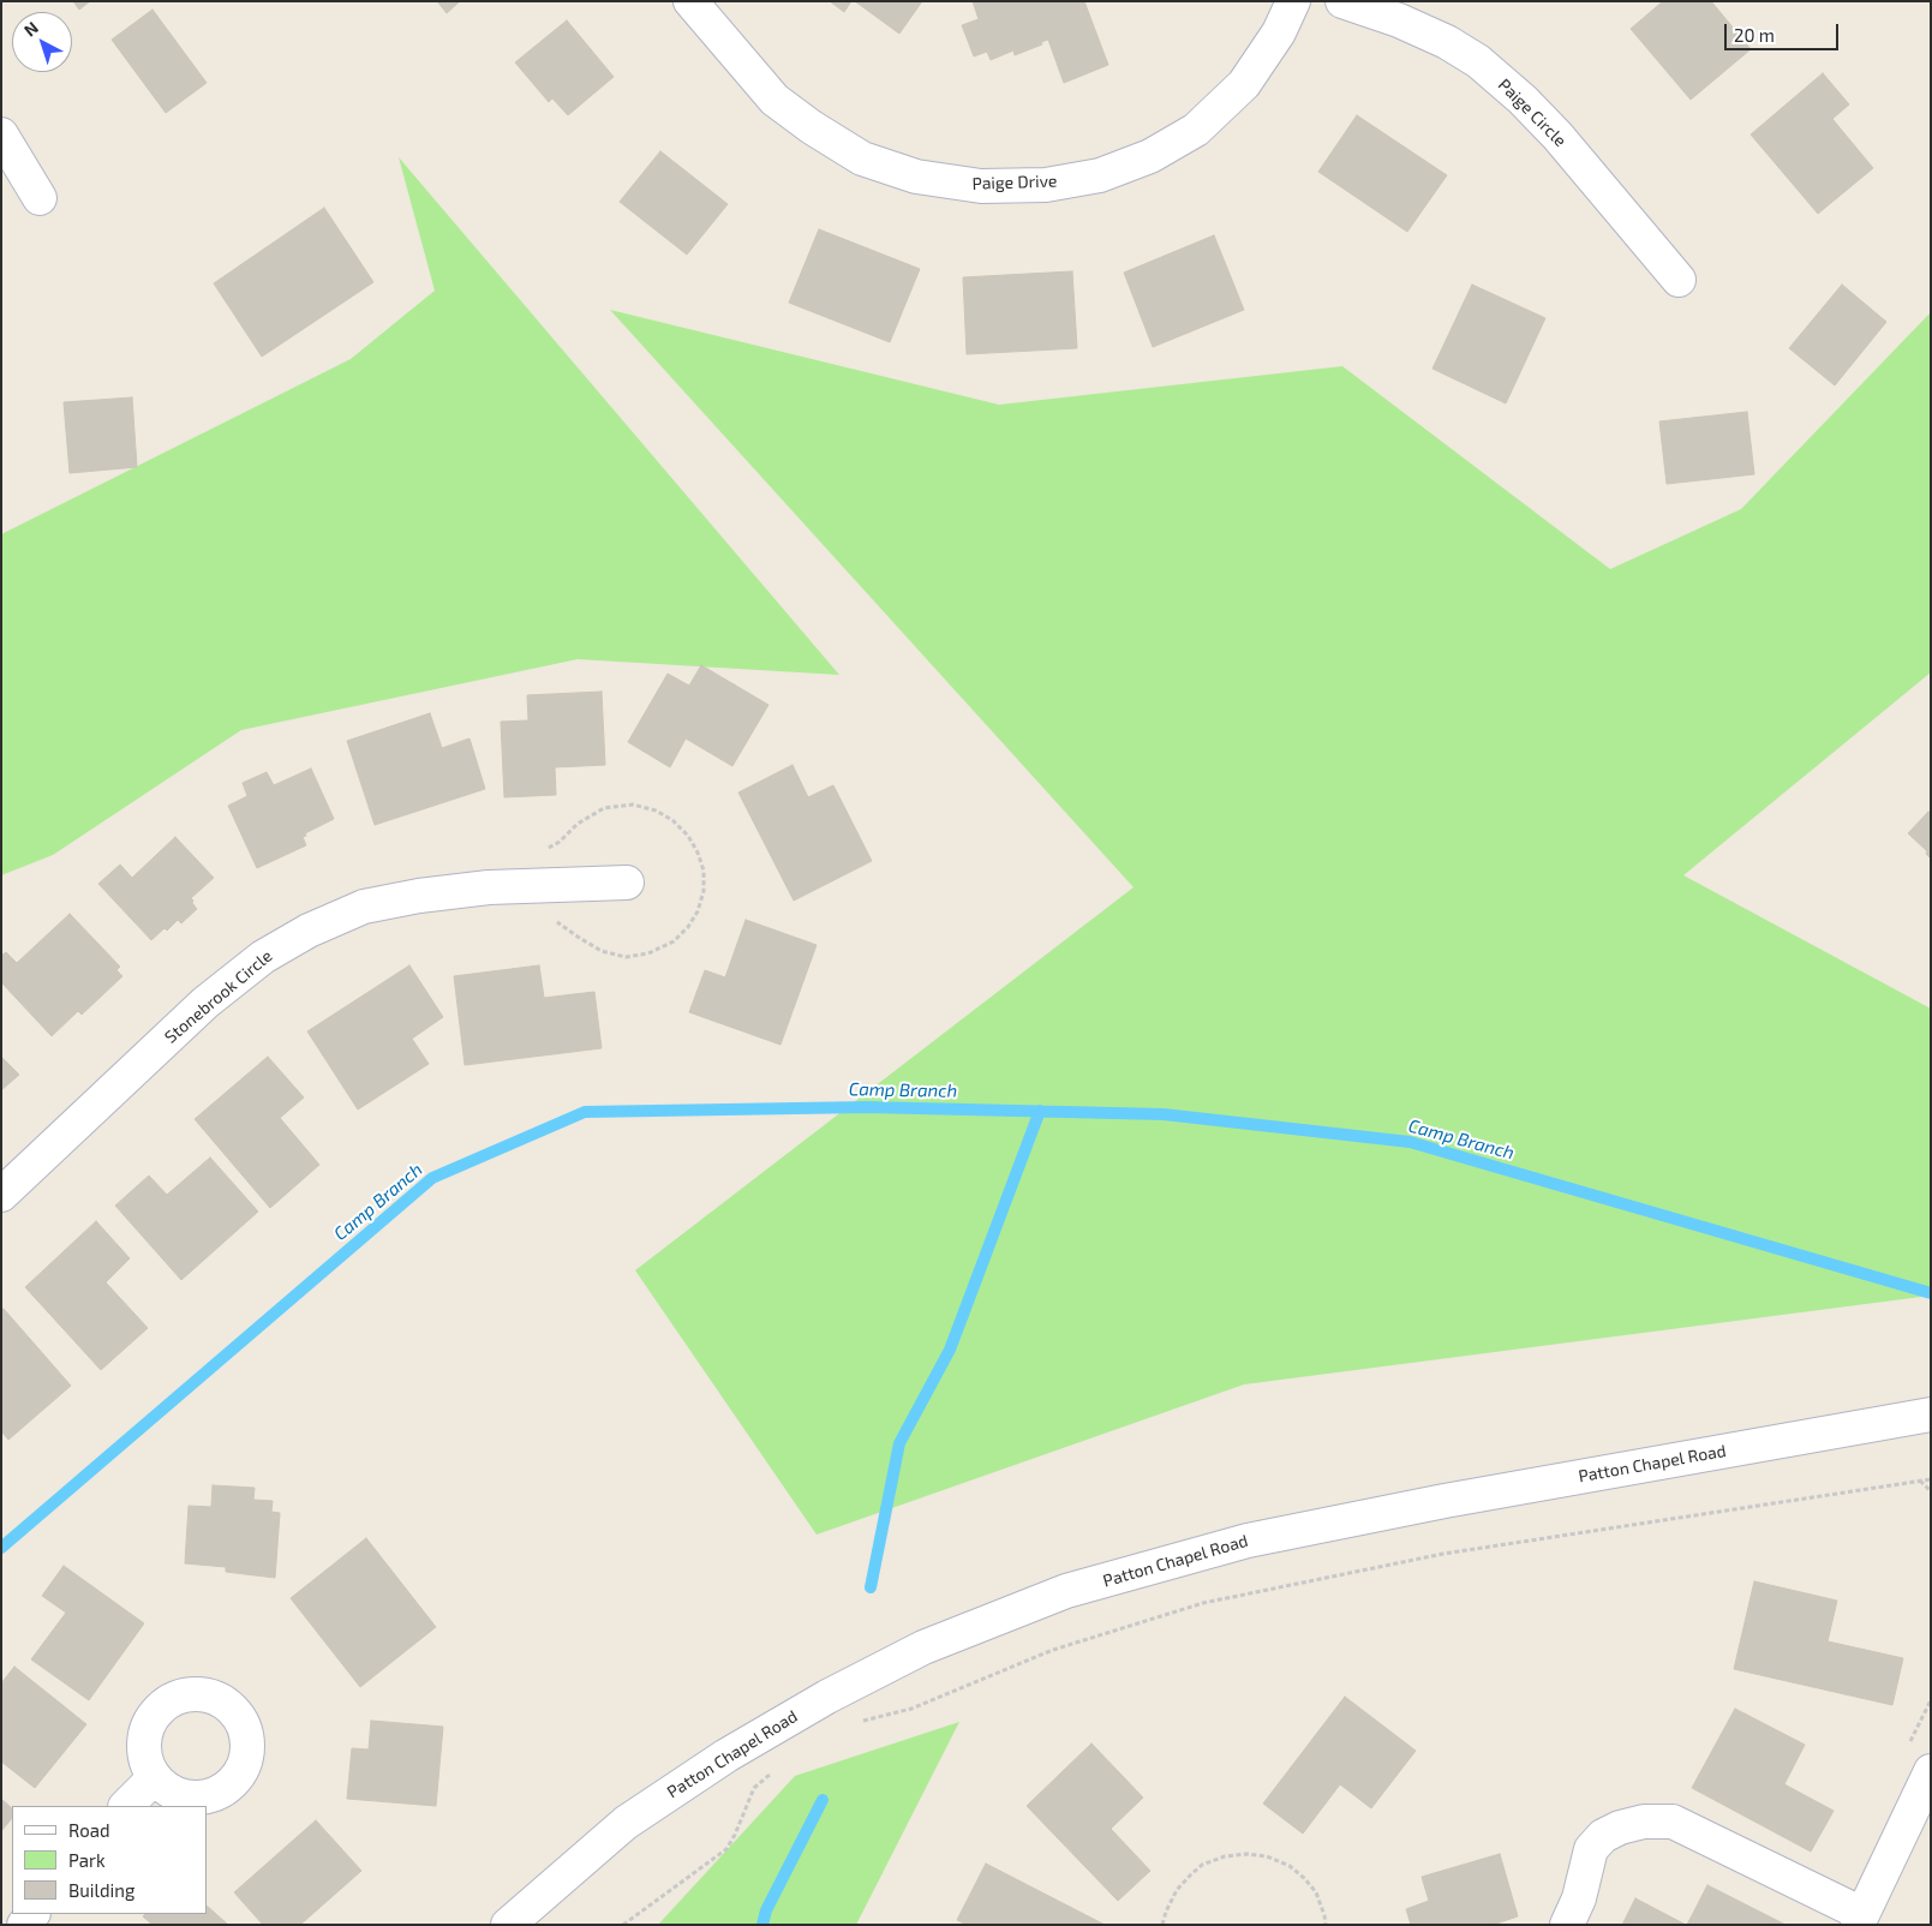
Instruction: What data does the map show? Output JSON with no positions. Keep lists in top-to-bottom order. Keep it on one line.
{"streets":{"street":["Paige Circle","Paige Drive","Stonebrook Circle","Patton Chapel Road"]},"water":["Camp Branch"],"legend":["Road","Park","Building"],"scale_bar":"20 m","north":"top left"}
